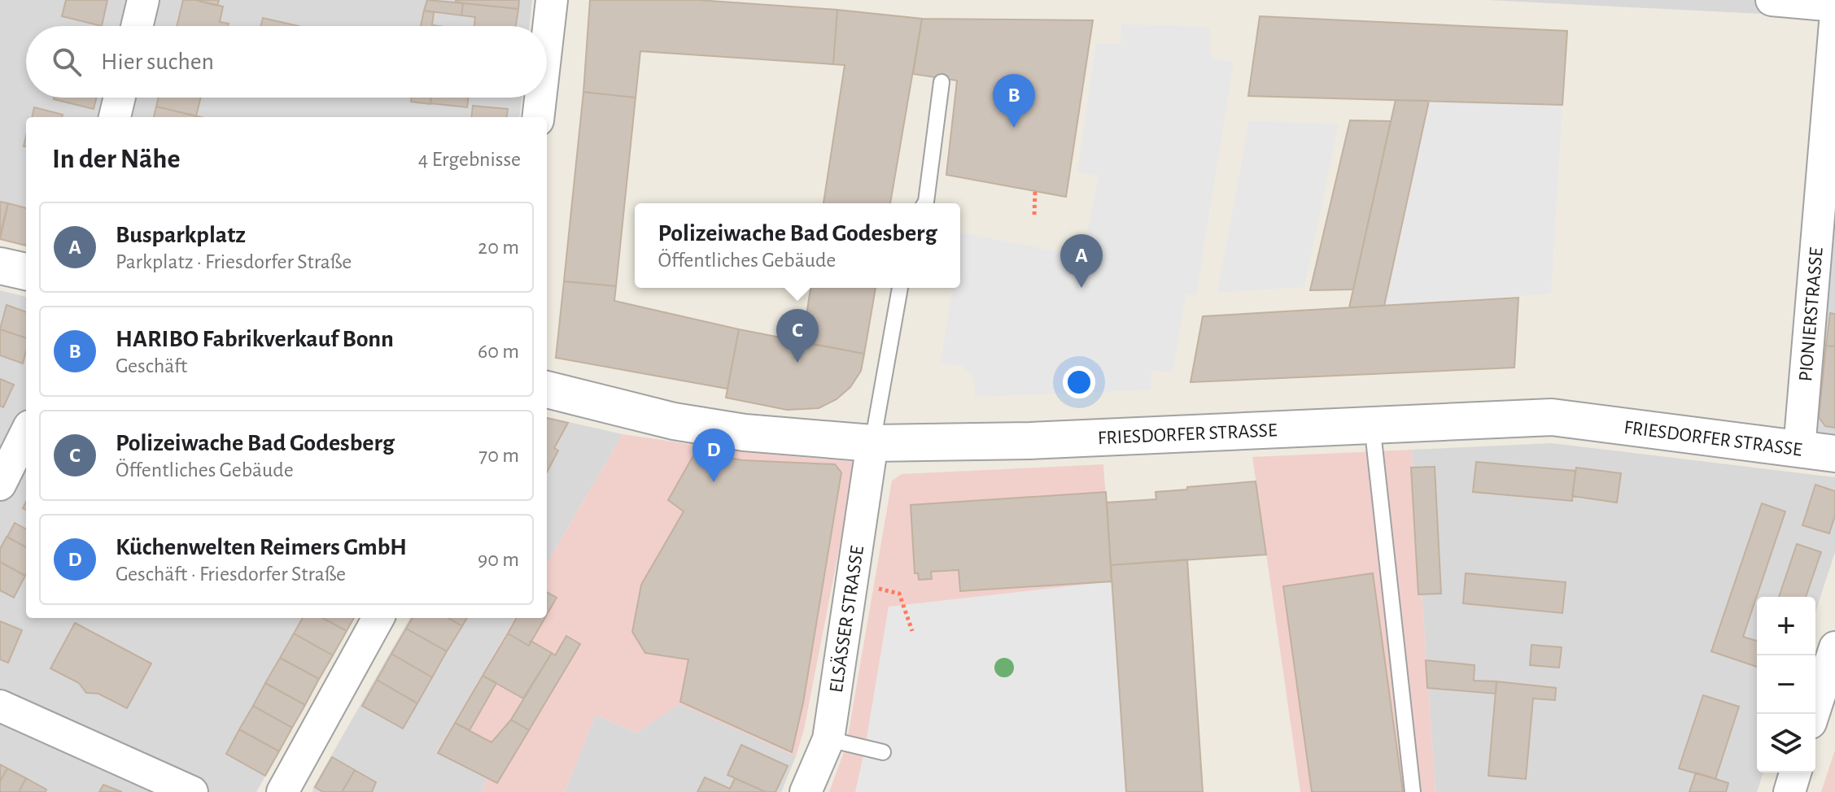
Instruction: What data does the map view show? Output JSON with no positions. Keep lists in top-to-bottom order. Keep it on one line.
{"streets":{"street":["PIONIERSTRASSE","FRIESDORFER STRASSE","ELSÄSSER STRASSE"]},"crossings":[["PIONIERSTRASSE","FRIESDORFER STRASSE"],["FRIESDORFER STRASSE","ELSÄSSER STRASSE"]],"page":{"search":"Hier suchen","pins":["B","A","C","D"],"heading":["In der Nähe","4 Ergebnisse"],"list":[{"mark":"A","name":"Busparkplatz","note":"Parkplatz · Friesdorfer Straße","value":"20 m"},{"mark":"B","name":"HARIBO Fabrikverkauf Bonn","note":"Geschäft","value":"60 m"},{"mark":"C","name":"Polizeiwache Bad Godesberg","note":"Öffentliches Gebäude","value":"70 m"},{"mark":"D","name":"Küchenwelten Reimers GmbH","note":"Geschäft · Friesdorfer Straße","value":"90 m"}],"popup":["Polizeiwache Bad Godesberg","Öffentliches Gebäude"],"map_buttons":["+","−"]}}
